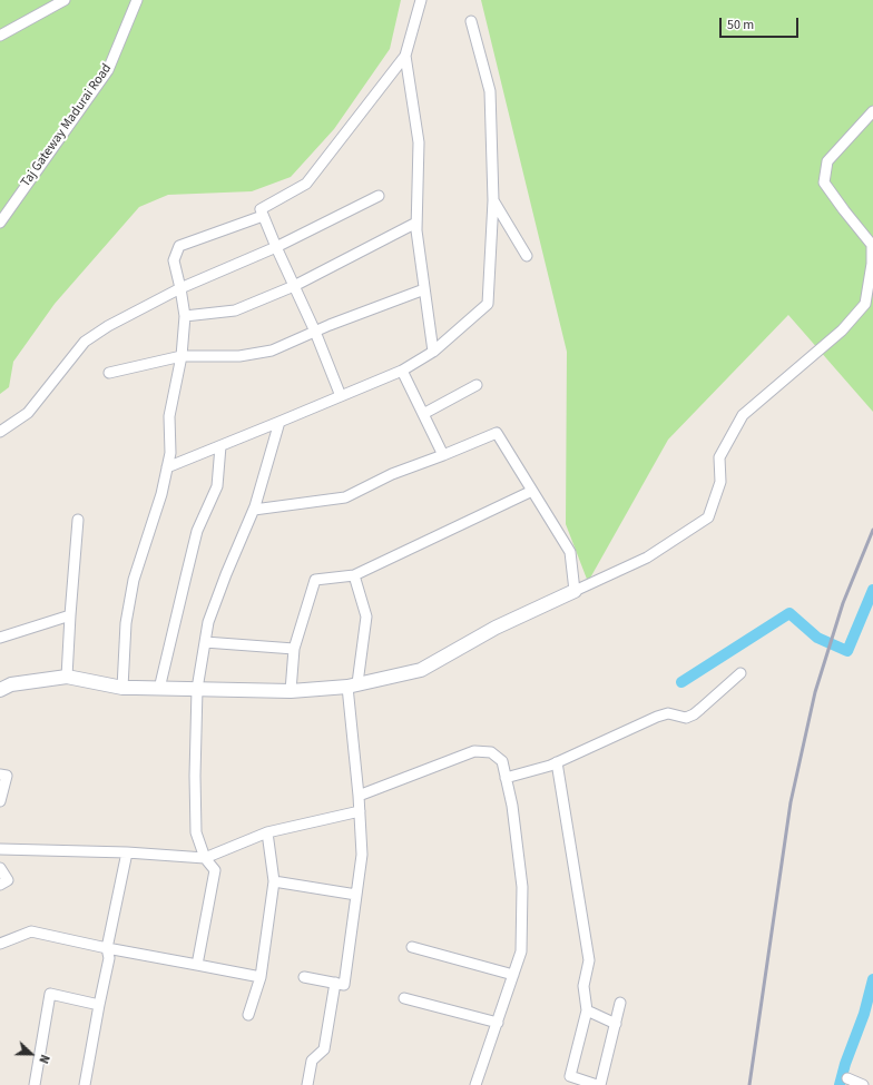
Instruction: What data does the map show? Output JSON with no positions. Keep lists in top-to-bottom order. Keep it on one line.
{"streets":{"street":["Taj Gateway Madurai Road"]},"scale_bar":"50 m","north":"right"}
